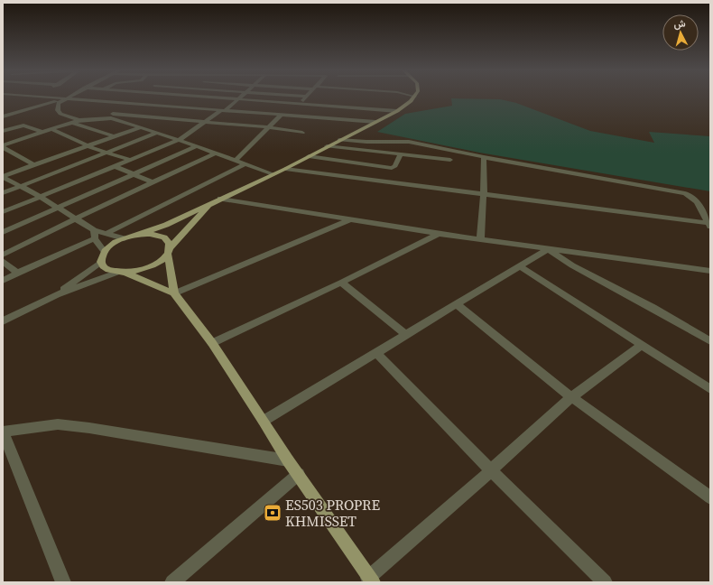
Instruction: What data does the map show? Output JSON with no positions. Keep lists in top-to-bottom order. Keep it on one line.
{"places":{"bank":["ES503 PROPRE KHMISSET"]},"north":"top"}
